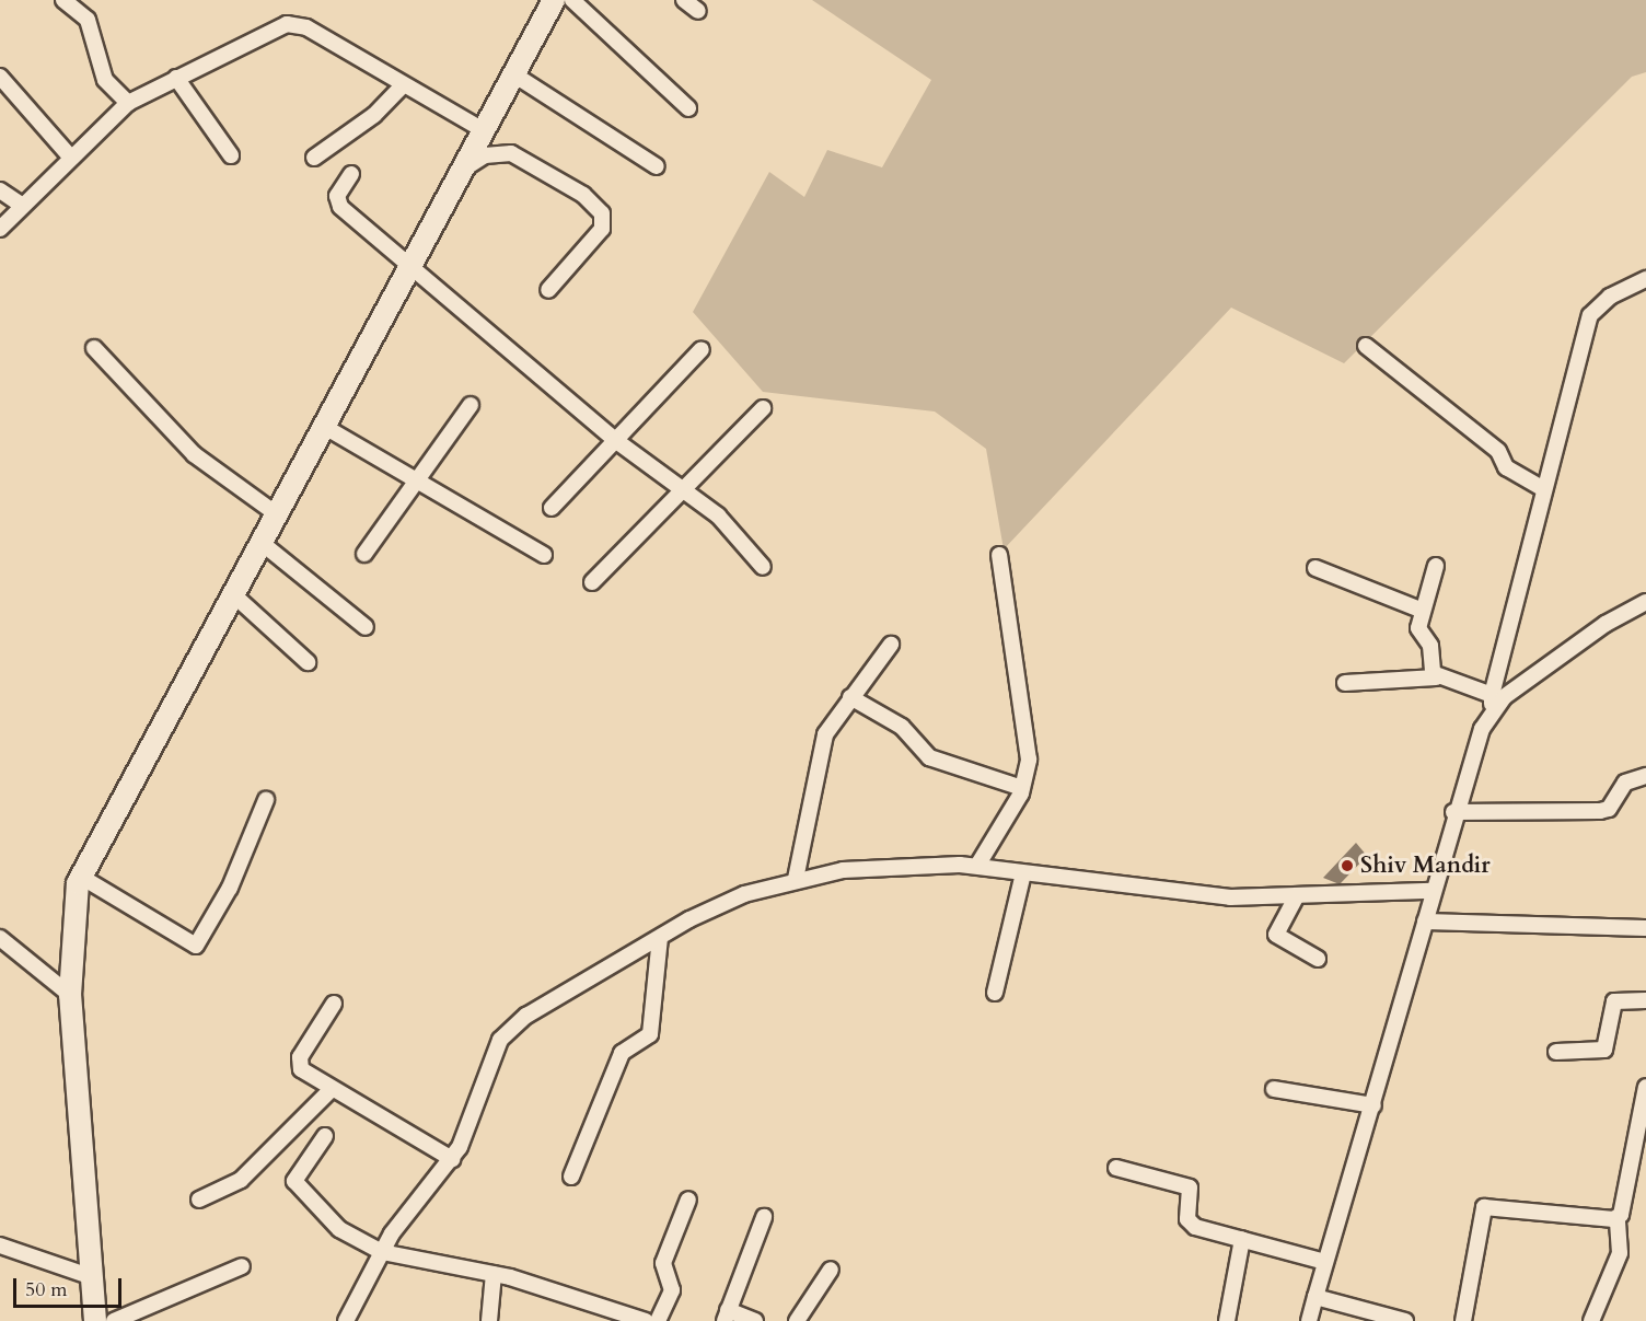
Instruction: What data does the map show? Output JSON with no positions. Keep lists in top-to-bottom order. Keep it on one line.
{"places":["Shiv Mandir"],"scale_bar":"50 m"}
